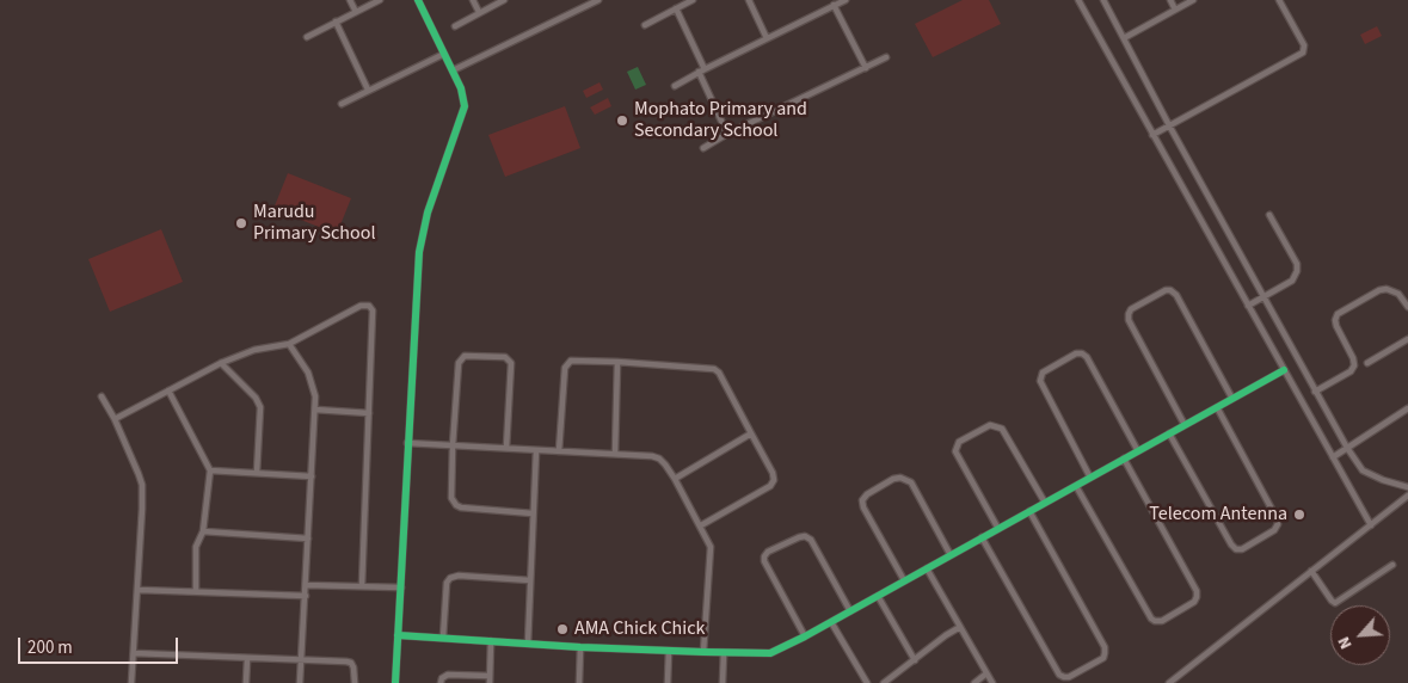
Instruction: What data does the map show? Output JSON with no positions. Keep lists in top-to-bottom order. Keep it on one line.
{"places":["Mophato Primary and Secondary School","Marudu Primary School","Telecom Antenna","AMA Chick Chick"],"scale_bar":"200 m","north":"bottom left"}
